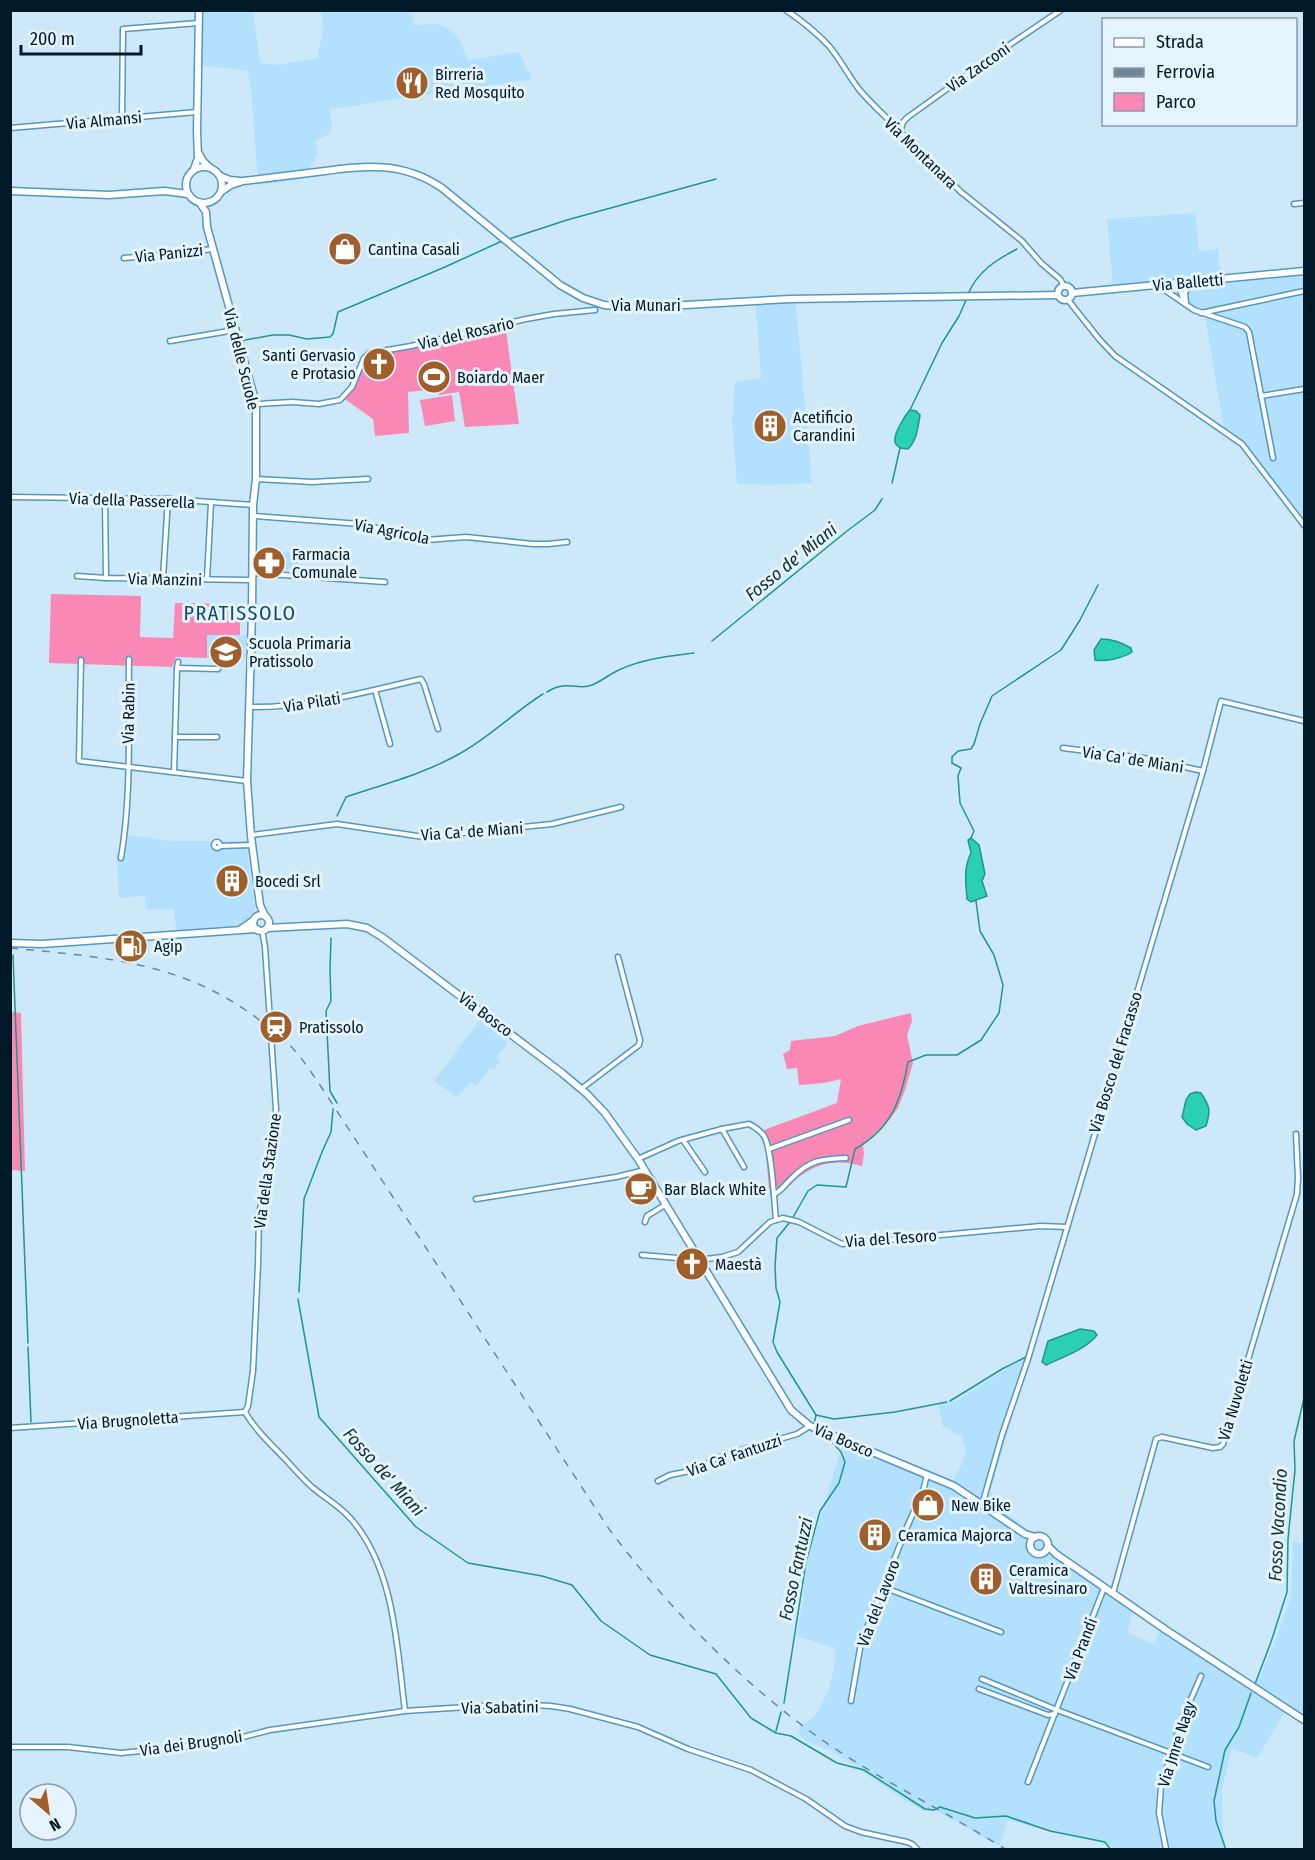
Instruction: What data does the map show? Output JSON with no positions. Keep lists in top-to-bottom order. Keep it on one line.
{"streets":{"main road":["Via Balletti","Via Munari","Via delle Scuole","Via Bosco"],"street":["Via Zacconi","Via Almansi","Via Montanara","Via Panizzi","Via del Rosario","Via della Passerella","Via Agricola","Via Manzini","Via Pilati","Via Rabin","Via Ca' de Miani","Via Bosco del Fracasso","Via della Stazione","Via del Tesoro","Via Nuvoletti","Via Brugnoletta","Via Ca' Fantuzzi","Via del Lavoro","Via Prandi","Via Sabatini","Via dei Brugnoli","Via Jmre Nagy"]},"crossings":[["Via Zacconi","Via Montanara"],["Via Montanara","Via Balletti"],["Via Montanara","Via Munari"],["Via Panizzi","Via delle Scuole"],["Via Balletti","Via Munari"],["Via Munari","Via delle Scuole"],["Via del Rosario","Via delle Scuole"],["Via delle Scuole","Via della Passerella"],["Via delle Scuole","Via Agricola"],["Via delle Scuole","Via Manzini"],["Via delle Scuole","Via Pilati"],["Via delle Scuole","Via Ca' de Miani"],["Via delle Scuole","Via Bosco"],["Via delle Scuole","Via della Stazione"],["Via Ca' de Miani","Via Bosco del Fracasso"],["Via Bosco","Via Bosco del Fracasso"],["Via Bosco","Via della Stazione"],["Via Bosco","Via Nuvoletti"],["Via Bosco","Via Ca' Fantuzzi"],["Via Bosco","Via del Lavoro"],["Via Bosco","Via Prandi"],["Via Bosco del Fracasso","Via del Tesoro"],["Via della Stazione","Via Brugnoletta"],["Via Sabatini","Via dei Brugnoli"]],"districts":["PRATISSOLO"],"water":["Fosso de' Miani","Fosso Vacondio","Fosso Fantuzzi"],"places":{"restaurant":["Birreria Red Mosquito"],"shop":["Cantina Casali","New Bike"],"church":["Santi Gervasio e Protasio","Maestà"],"sports":["Boiardo Maer"],"building":["Acetificio Carandini","Bocedi Srl","Ceramica Majorca","Ceramica Valtresinaro"],"pharmacy":["Farmacia Comunale"],"school or university":["Scuola Primaria Pratissolo"],"fuel station":["Agip"],"station":["Pratissolo"],"cafe":["Bar Black White"]},"legend":["Strada","Ferrovia","Parco"],"scale_bar":"200 m","north":"bottom right"}
